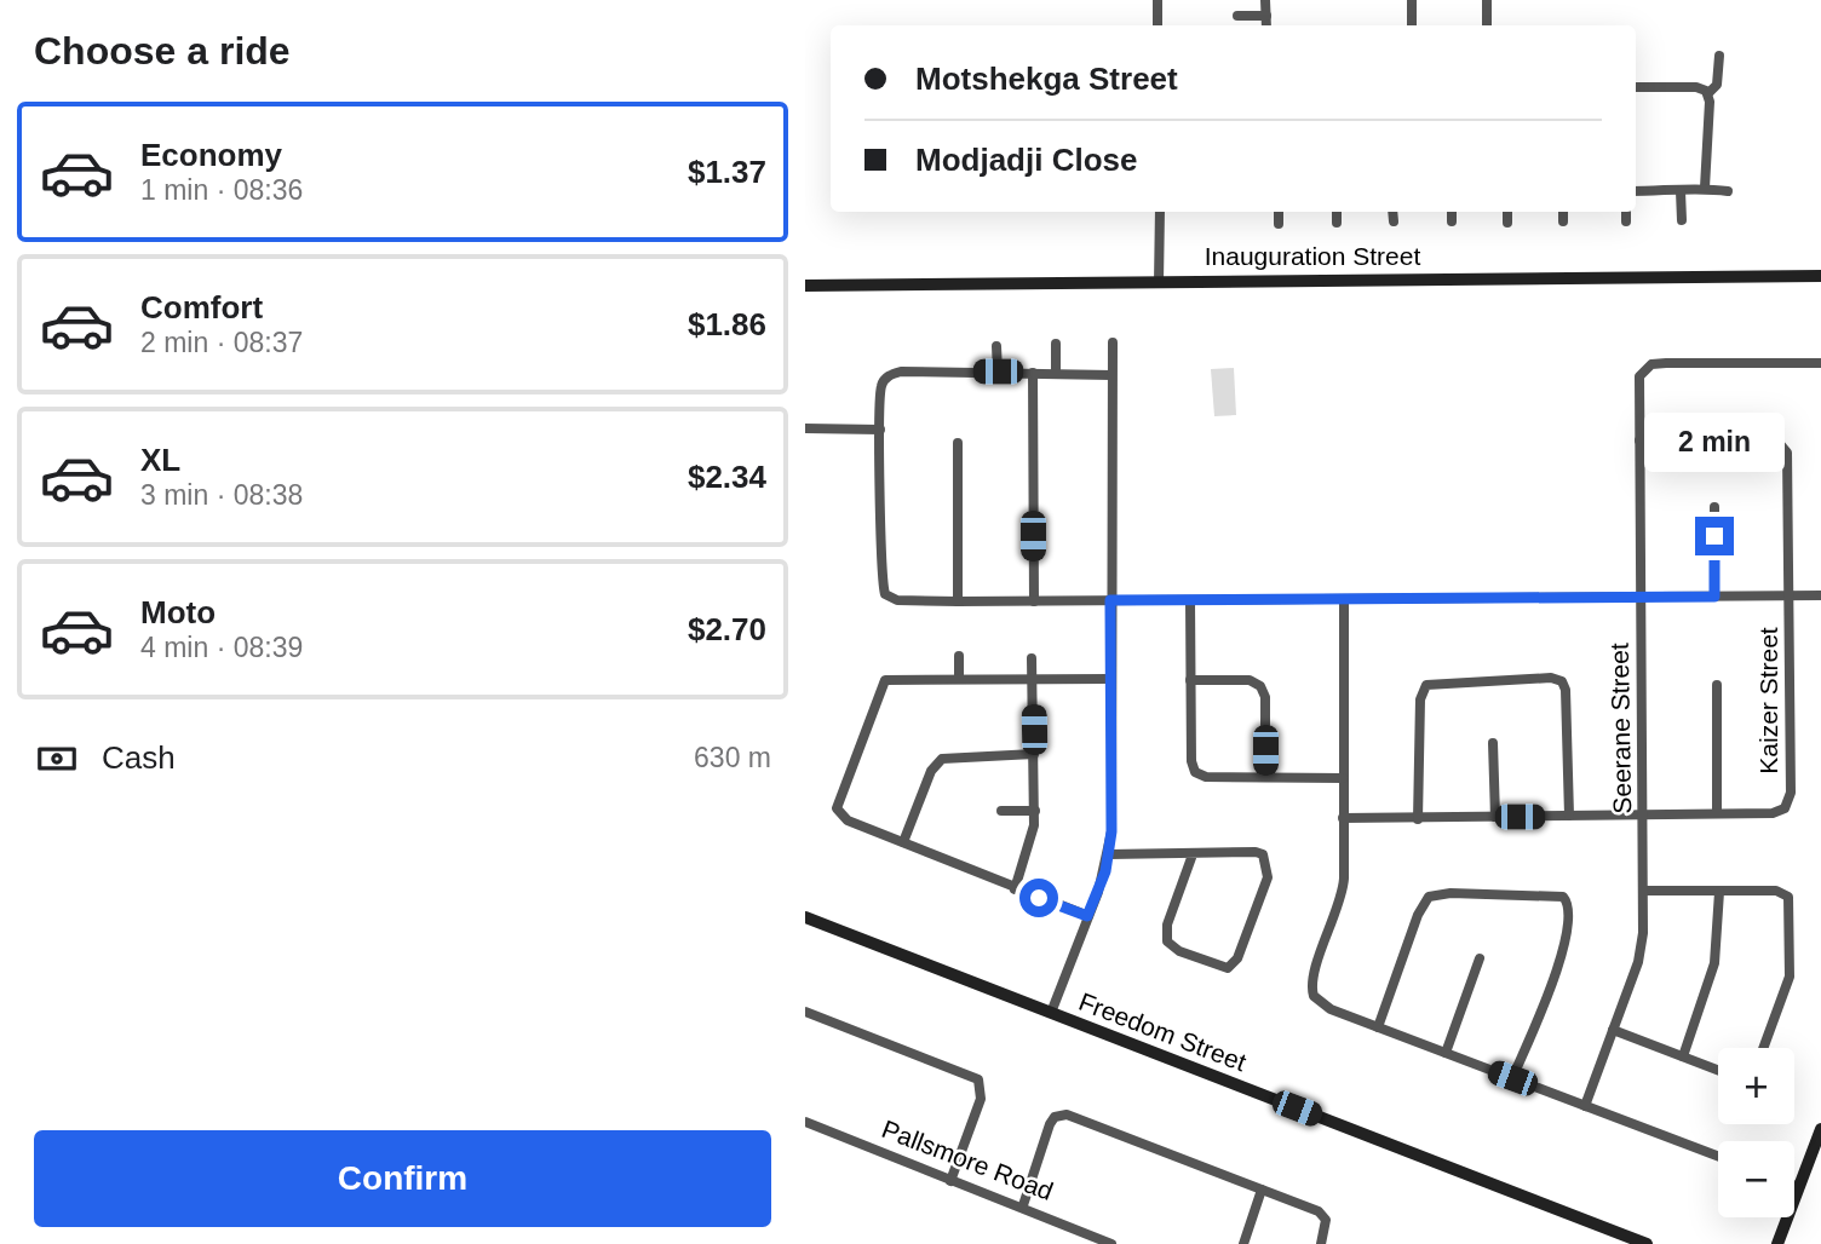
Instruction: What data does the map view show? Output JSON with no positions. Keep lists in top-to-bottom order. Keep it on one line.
{"streets":{"street":["Inauguration Street","Kaizer Street","Seerane Street","Freedom Street","Pallsmore Road"]},"crossings":[["Kaizer Street","Seerane Street"]],"page":{"heading":"Choose a ride","banner":["Motshekga Street","Modjadji Close"],"list":[{"name":"Economy","note":"1 min · 08:36","value":"$1.37"},{"name":"Comfort","note":"2 min · 08:37","value":"$1.86"},{"name":"XL","note":"3 min · 08:38","value":"$2.34"},{"name":"Moto","note":"4 min · 08:39","value":"$2.70"}],"bubble":"2 min","pay":["Cash","630 m"],"map_buttons":["+","−"],"buttons":"Confirm"}}
